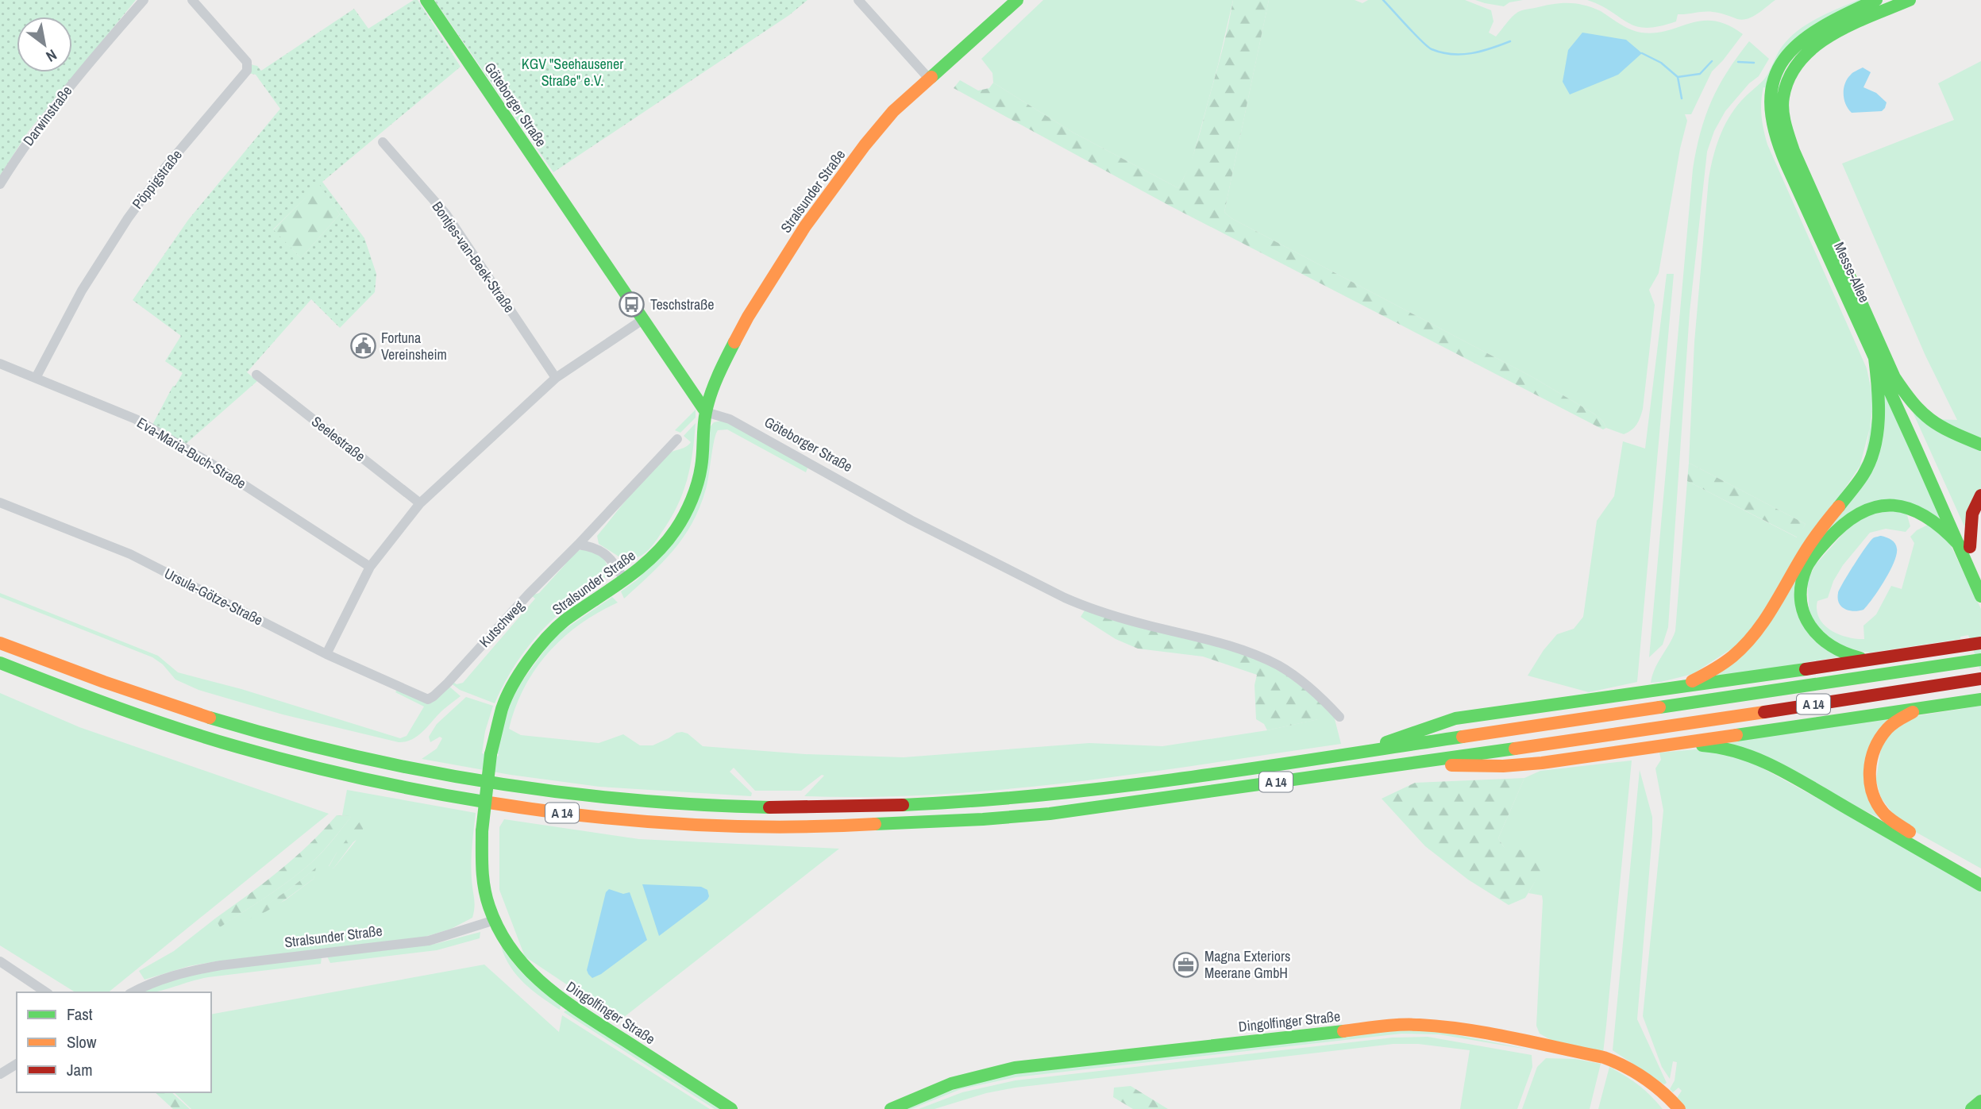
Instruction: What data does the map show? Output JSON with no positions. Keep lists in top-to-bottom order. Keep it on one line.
{"streets":{"main road":["Göteborger Straße","Stralsunder Straße","Messe-Allee","A 14","Dingolfinger Straße"],"street":["Darwinstraße","Pöppigstraße","Bontjes-van-Beek-Straße","Seelestraße","Eva-Maria-Buch-Straße","Ursula-Götze-Straße","Kutschweg"]},"crossings":[["Göteborger Straße","Stralsunder Straße"],["Pöppigstraße","Eva-Maria-Buch-Straße"],["Stralsunder Straße","Dingolfinger Straße"],["Ursula-Götze-Straße","Kutschweg"]],"parks":["KGV \"Seehausener Straße\" e.V."],"places":{"bus stop":["Teschstraße"],"public building":["Fortuna Vereinsheim"],"office":["Magna Exteriors Meerane GmbH"]},"legend":["Fast","Slow","Jam"],"north":"bottom right"}
